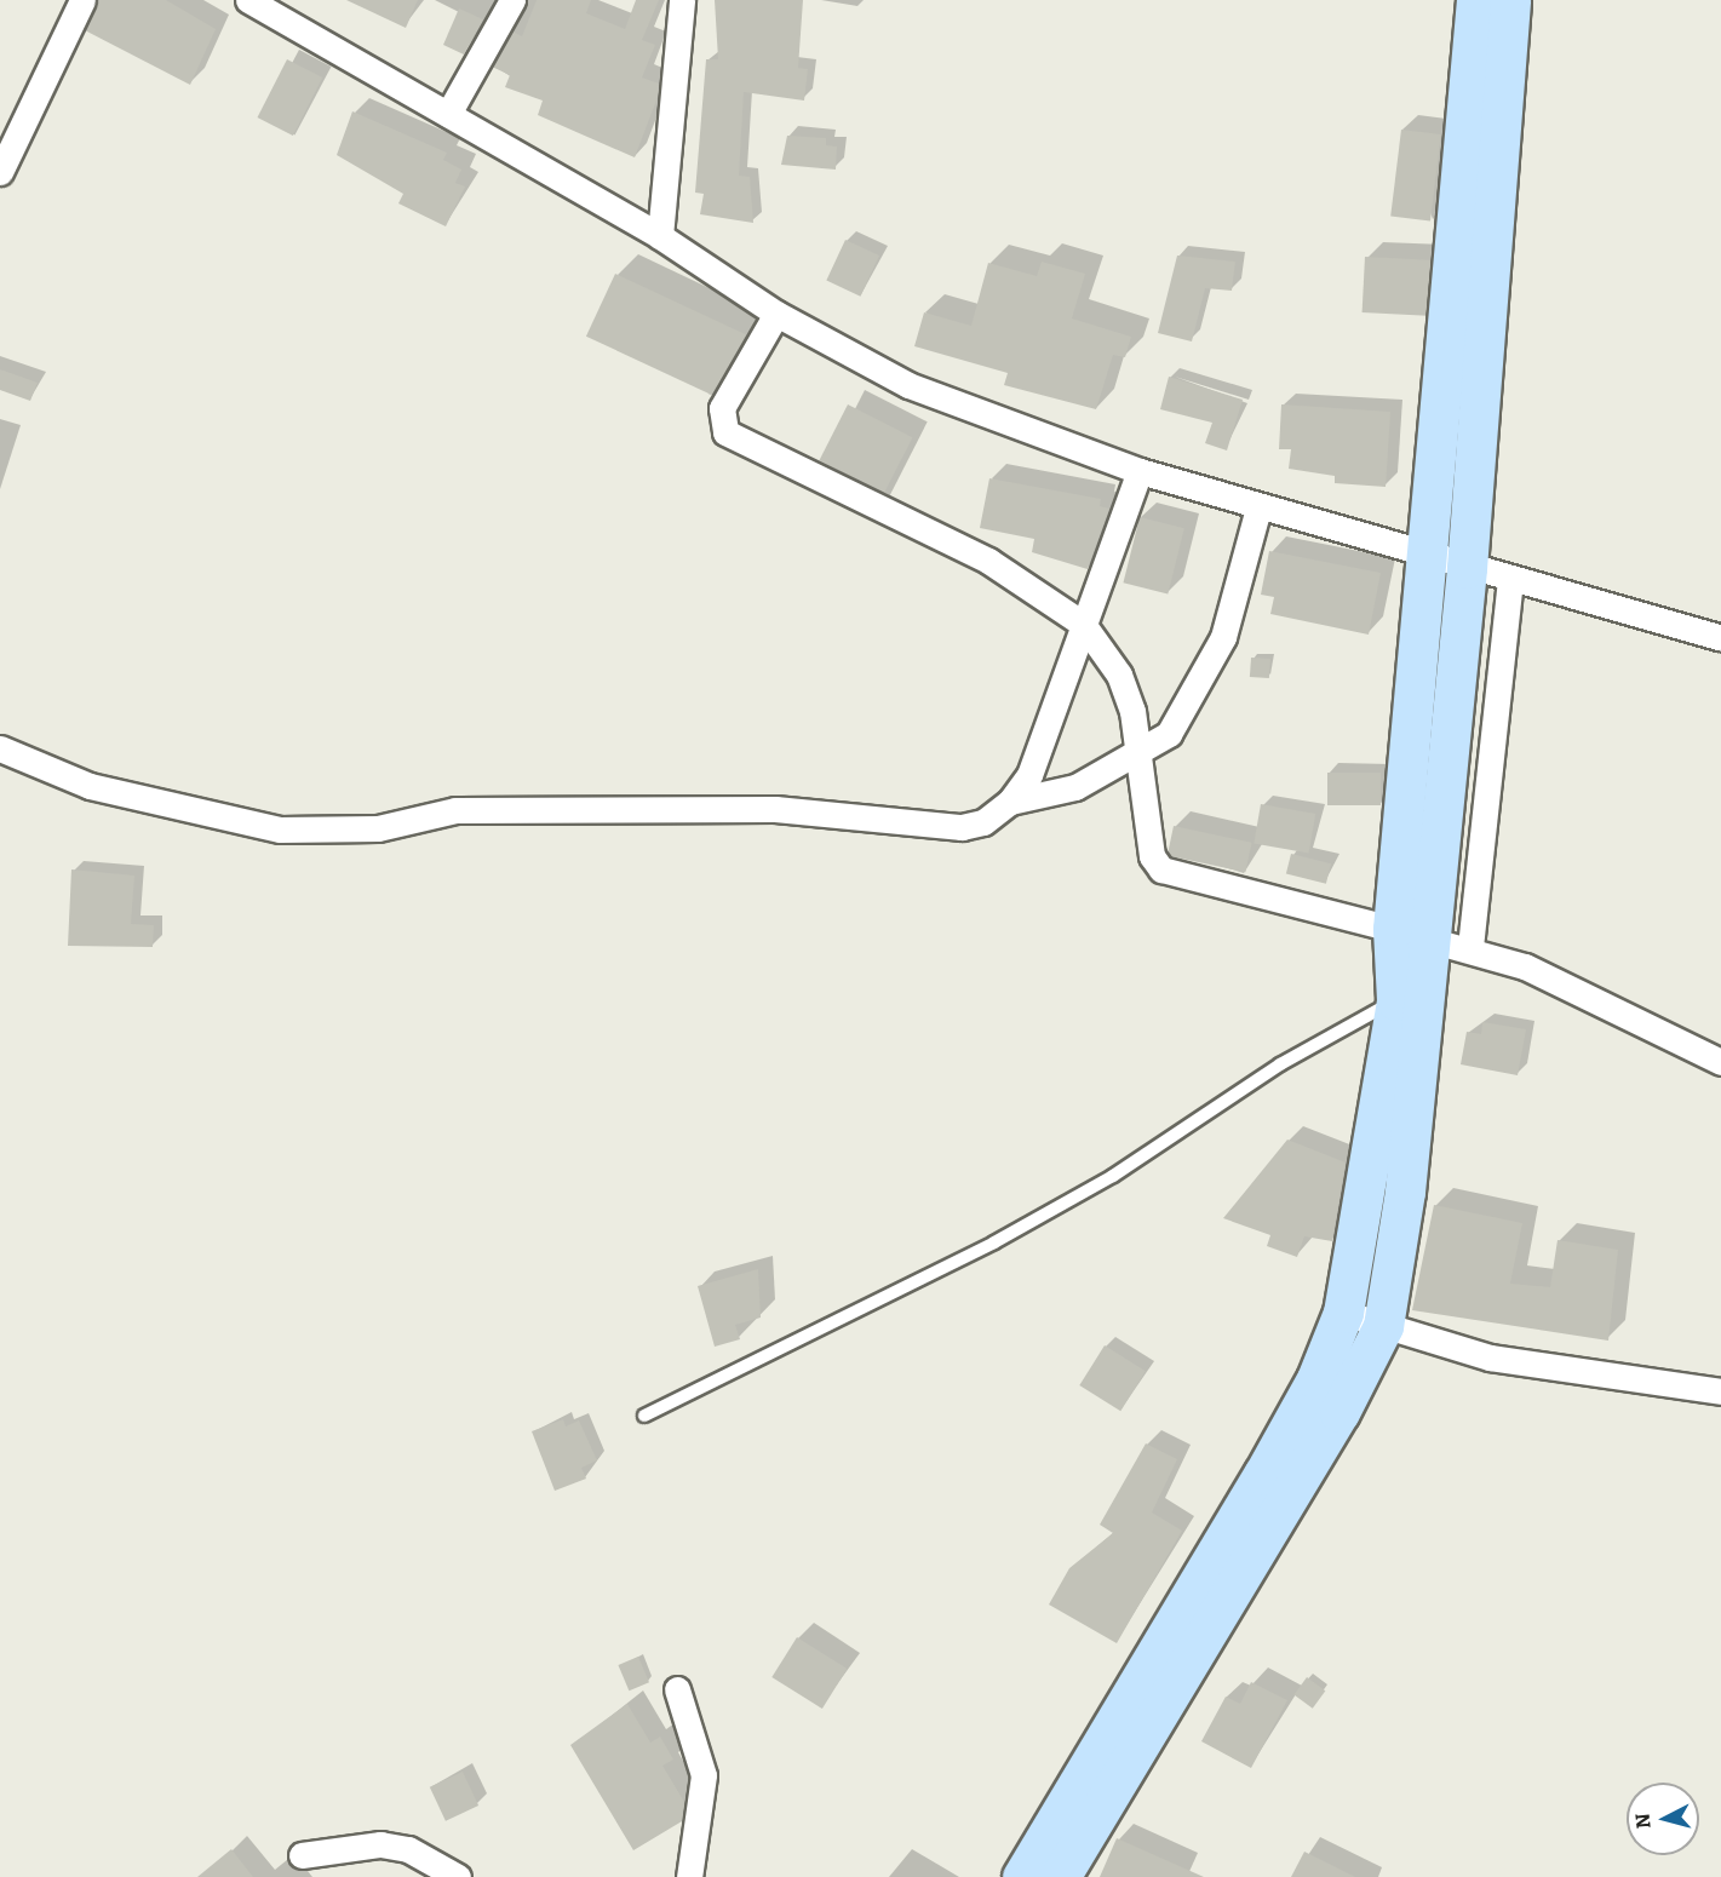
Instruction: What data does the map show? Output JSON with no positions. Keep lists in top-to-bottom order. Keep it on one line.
{"north":"left"}
